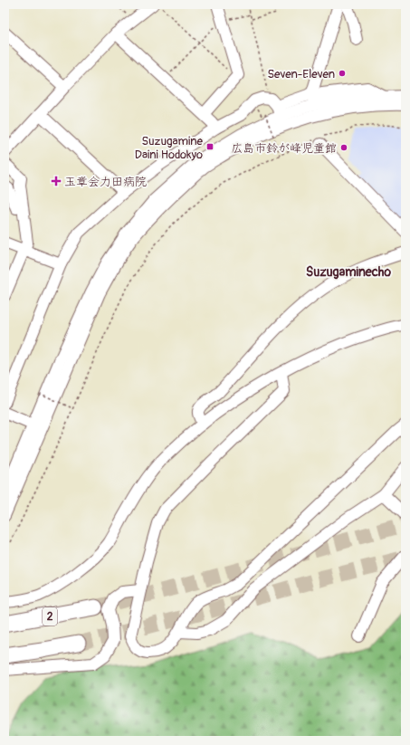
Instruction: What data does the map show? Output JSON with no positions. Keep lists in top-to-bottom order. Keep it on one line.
{"streets":{"highway":["2"]},"districts":["Suzugaminecho"],"places":{"other":["Seven-Eleven","広島市鈴が峰児童館"],"transit":["Suzugamine Daini Hodokyo"],"health":["玉章会力田病院"]}}
